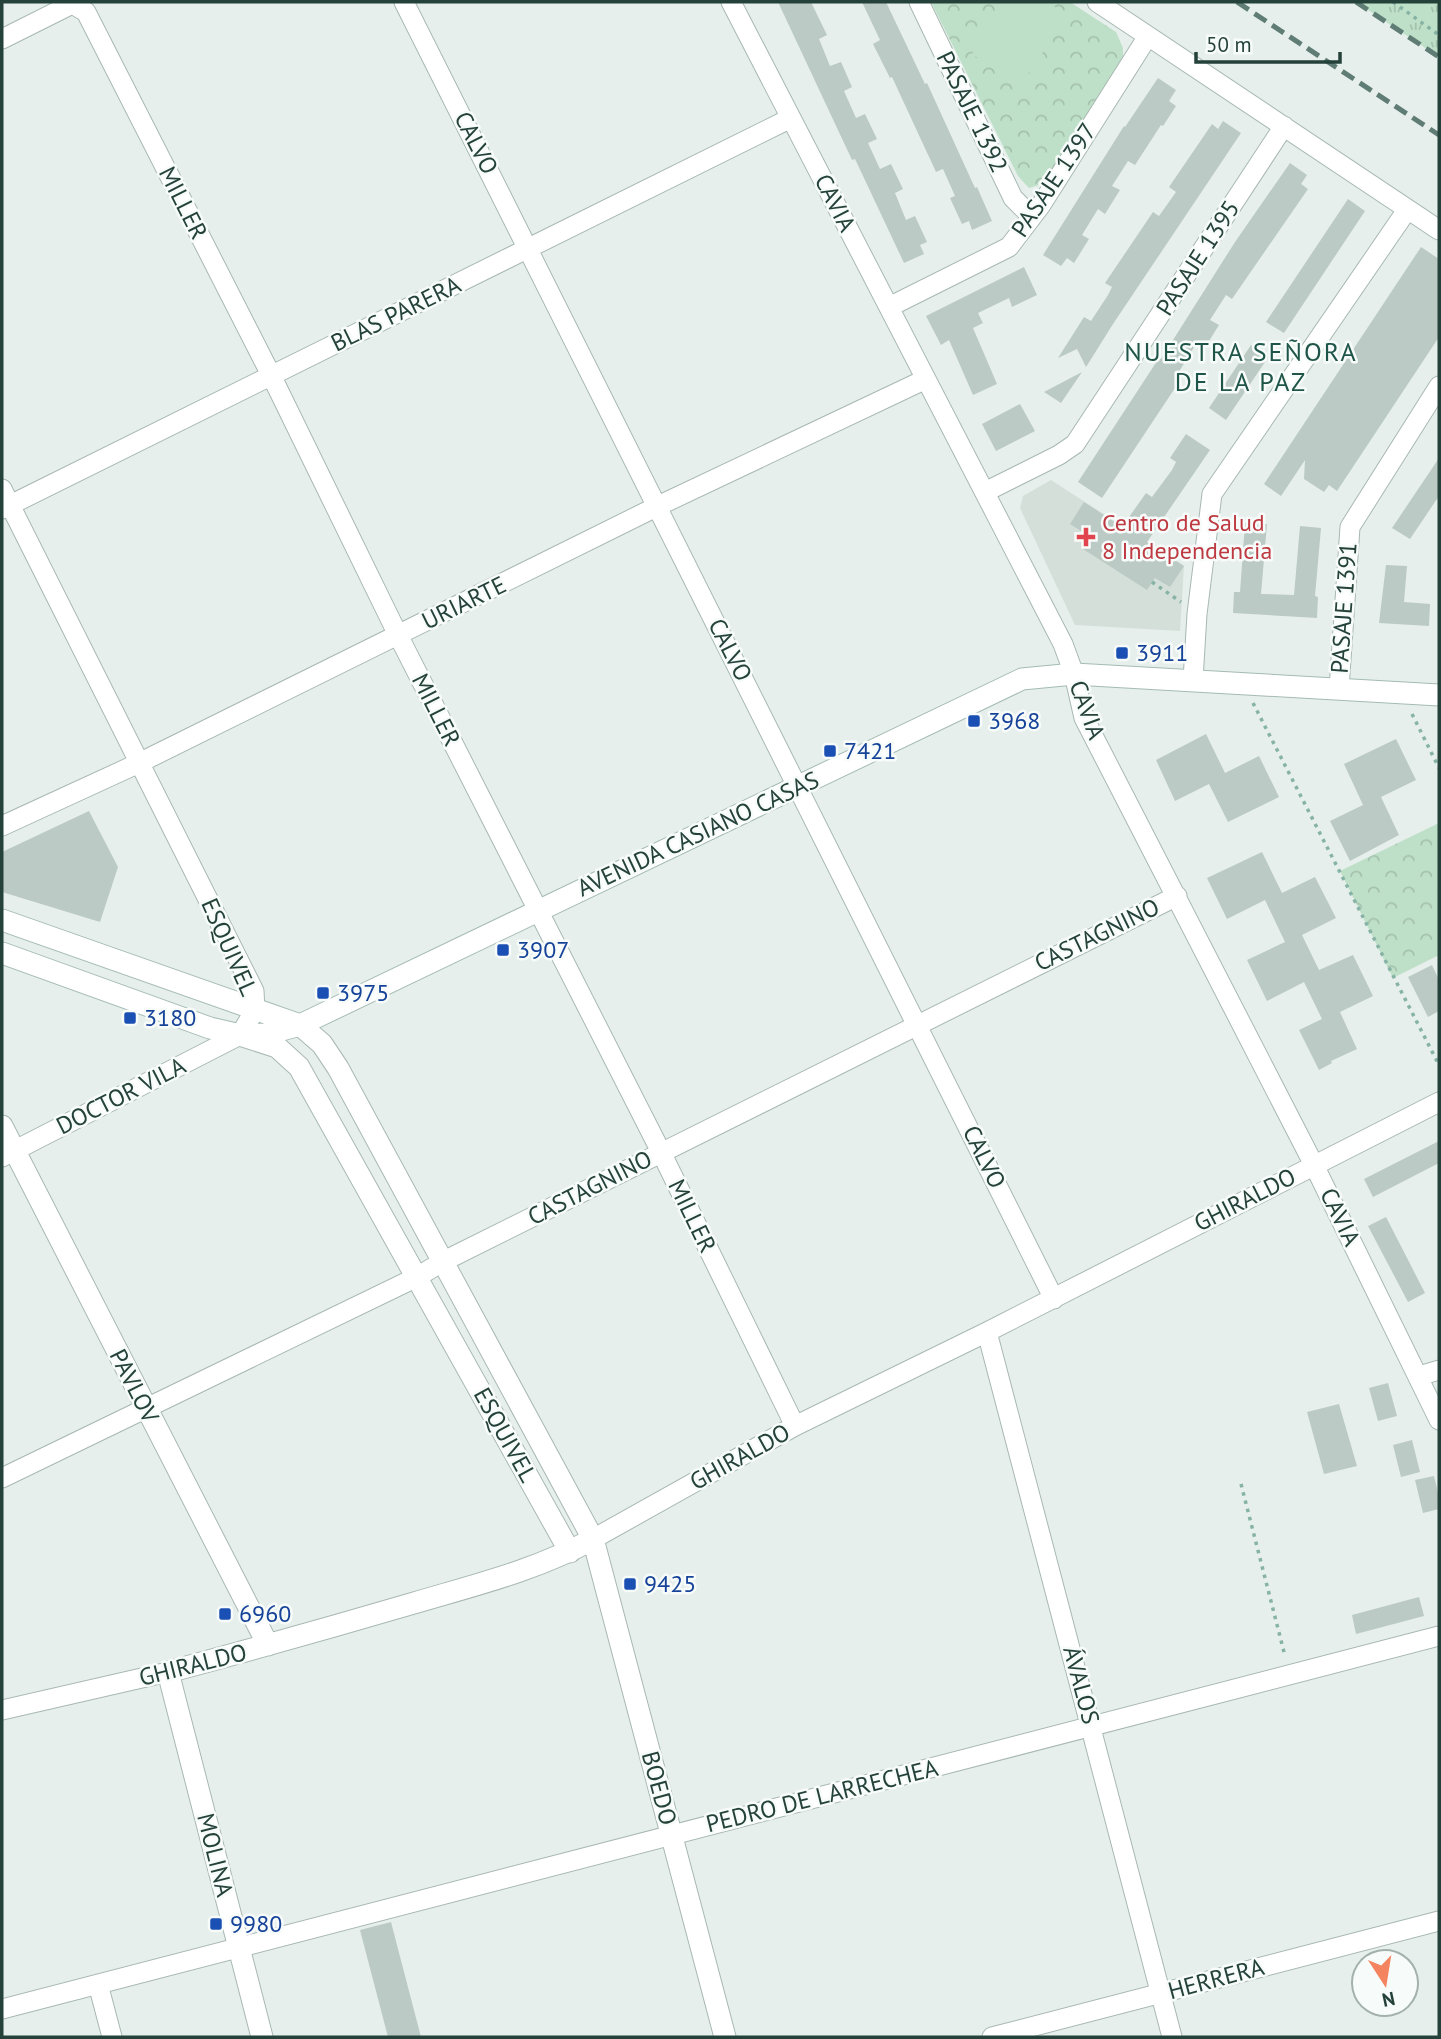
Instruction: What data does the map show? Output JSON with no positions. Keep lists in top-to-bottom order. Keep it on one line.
{"streets":{"street":["PASAJE 1392","CALVO","PASAJE 1397","MILLER","CAVIA","PASAJE 1395","BLAS PARERA","URIARTE","PASAJE 1391","AVENIDA CASIANO CASAS","CASTAGNINO","ESQUIVEL","DOCTOR VILA","GHIRALDO","PAVLOV","ÁVALOS","BOEDO","PEDRO DE LARRECHEA","MOLINA","HERRERA"]},"crossings":[["PASAJE 1392","PASAJE 1397"],["CALVO","BLAS PARERA"],["CALVO","URIARTE"],["CALVO","AVENIDA CASIANO CASAS"],["CALVO","CASTAGNINO"],["CALVO","GHIRALDO"],["PASAJE 1397","CAVIA"],["MILLER","BLAS PARERA"],["MILLER","URIARTE"],["MILLER","AVENIDA CASIANO CASAS"],["MILLER","CASTAGNINO"],["MILLER","GHIRALDO"],["CAVIA","PASAJE 1395"],["CAVIA","BLAS PARERA"],["CAVIA","URIARTE"],["CAVIA","AVENIDA CASIANO CASAS"],["CAVIA","CASTAGNINO"],["CAVIA","GHIRALDO"],["BLAS PARERA","ESQUIVEL"],["URIARTE","ESQUIVEL"],["PASAJE 1391","AVENIDA CASIANO CASAS"],["AVENIDA CASIANO CASAS","ESQUIVEL"],["AVENIDA CASIANO CASAS","DOCTOR VILA"],["CASTAGNINO","ESQUIVEL"],["CASTAGNINO","PAVLOV"],["ESQUIVEL","DOCTOR VILA"],["ESQUIVEL","GHIRALDO"],["ESQUIVEL","BOEDO"],["DOCTOR VILA","PAVLOV"],["GHIRALDO","PAVLOV"],["GHIRALDO","ÁVALOS"],["GHIRALDO","BOEDO"],["GHIRALDO","MOLINA"],["ÁVALOS","PEDRO DE LARRECHEA"],["ÁVALOS","HERRERA"],["BOEDO","PEDRO DE LARRECHEA"],["PEDRO DE LARRECHEA","MOLINA"]],"districts":["NUESTRA SEÑORA DE LA PAZ"],"places":{"health":["Centro de Salud 8 Independencia"],"transit":["3911","3968","7421","3907","3975","3180","9425","6960","9980"]},"scale_bar":"50 m","north":"bottom"}
